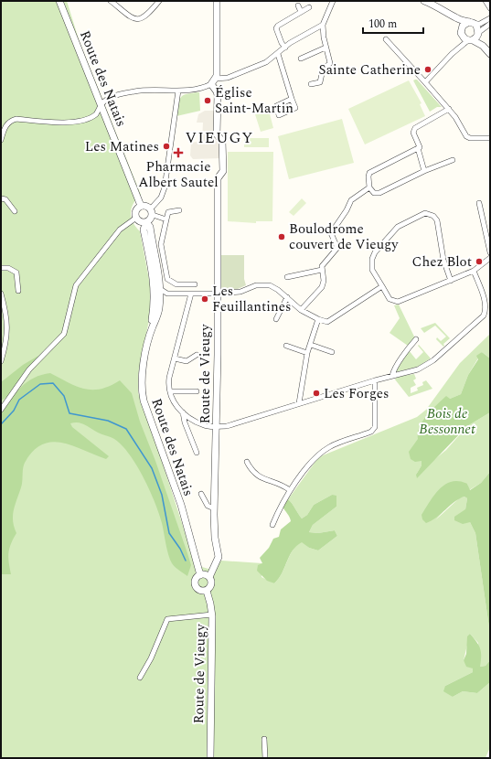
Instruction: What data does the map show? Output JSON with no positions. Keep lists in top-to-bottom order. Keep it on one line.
{"streets":{"street":["Route des Natais","Route de Vieugy"]},"crossings":[["Route des Natais","Route de Vieugy"]],"districts":["VIEUGY"],"parks":["Bois de Bessonnet"],"places":{"other":["Sainte Catherine","Église Saint-Martin","Les Matines","Boulodrome couvert de Vieugy","Chez Blot","Les Feuillantines","Les Forges"],"health":["Pharmacie Albert Sautel"]},"scale_bar":"100 m"}
